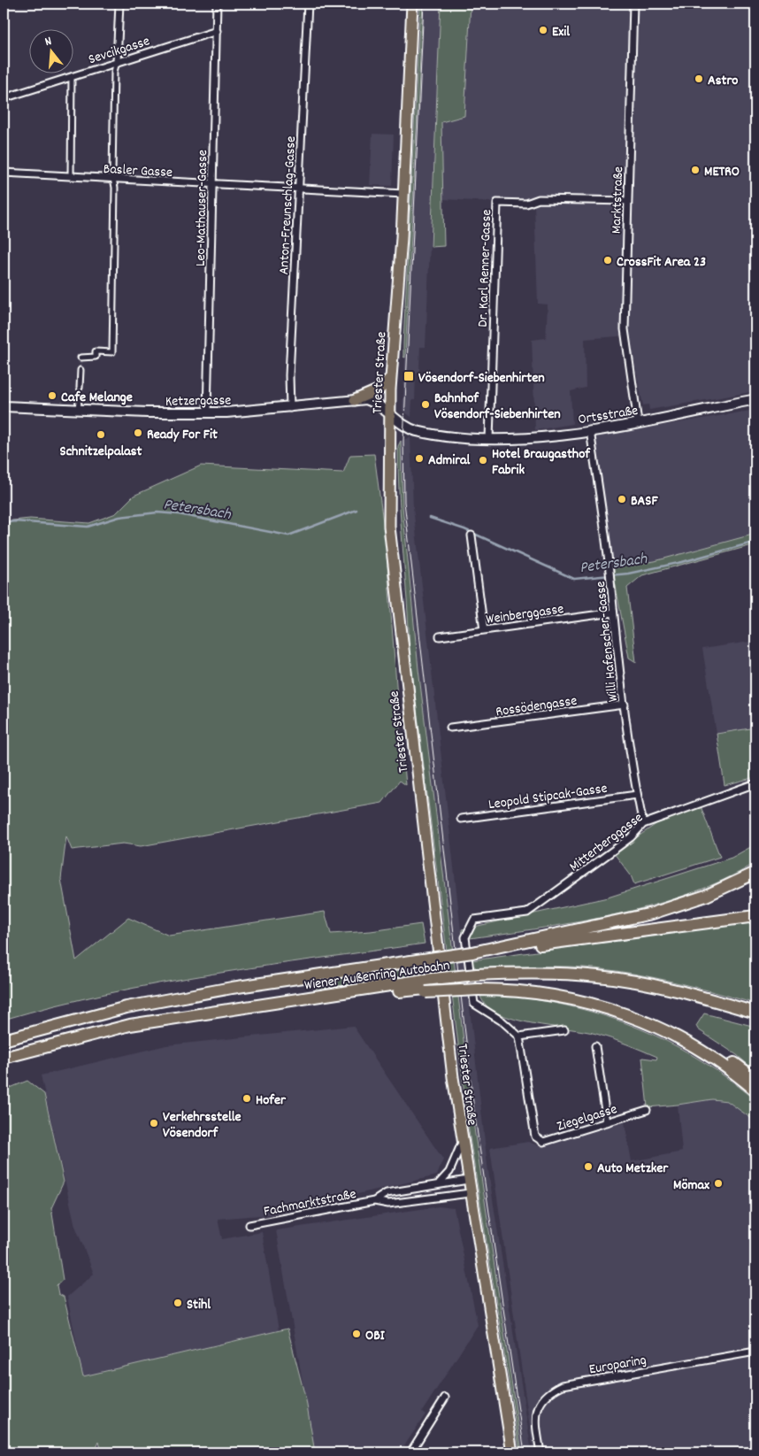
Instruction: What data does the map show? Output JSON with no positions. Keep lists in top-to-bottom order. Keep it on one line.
{"streets":{"highway":["Wiener Außenring Autobahn"],"main road":["Triester Straße","Ketzergasse","Ortsstraße"],"street":["Sevcikgasse","Basler Gasse","Marktstraße","Anton-Freunschlag-Gasse","Leo-Mathauser-Gasse","Dr. Karl Renner-Gasse","Weinberggasse","Willi Hafenscher-Gasse","Rossödengasse","Leopold Stipcak-Gasse","Mitterberggasse","Ziegelgasse","Fachmarktstraße","Europaring"]},"crossings":[["Sevcikgasse","Leo-Mathauser-Gasse"],["Basler Gasse","Anton-Freunschlag-Gasse"],["Basler Gasse","Leo-Mathauser-Gasse"],["Basler Gasse","Triester Straße"],["Marktstraße","Dr. Karl Renner-Gasse"],["Marktstraße","Ortsstraße"],["Anton-Freunschlag-Gasse","Ketzergasse"],["Leo-Mathauser-Gasse","Ketzergasse"],["Dr. Karl Renner-Gasse","Ortsstraße"],["Triester Straße","Ketzergasse"],["Triester Straße","Ortsstraße"],["Triester Straße","Fachmarktstraße"],["Ketzergasse","Ortsstraße"],["Ortsstraße","Willi Hafenscher-Gasse"],["Weinberggasse","Willi Hafenscher-Gasse"],["Willi Hafenscher-Gasse","Rossödengasse"],["Willi Hafenscher-Gasse","Leopold Stipcak-Gasse"],["Willi Hafenscher-Gasse","Mitterberggasse"],["Mitterberggasse","Ziegelgasse"]],"water":["Petersbach"],"places":{"other":["Exil","Astro","METRO","CrossFit Area 23","Cafe Melange","Bahnhof Vösendorf-Siebenhirten","Ready For Fit","Schnitzelpalast","Admiral","Hotel Braugasthof Fabrik","BASF","Hofer","Verkehrsstelle Vösendorf","Auto Metzker","Mömax","Stihl","OBI"],"transit":["Vösendorf-Siebenhirten"]},"north":"top"}
